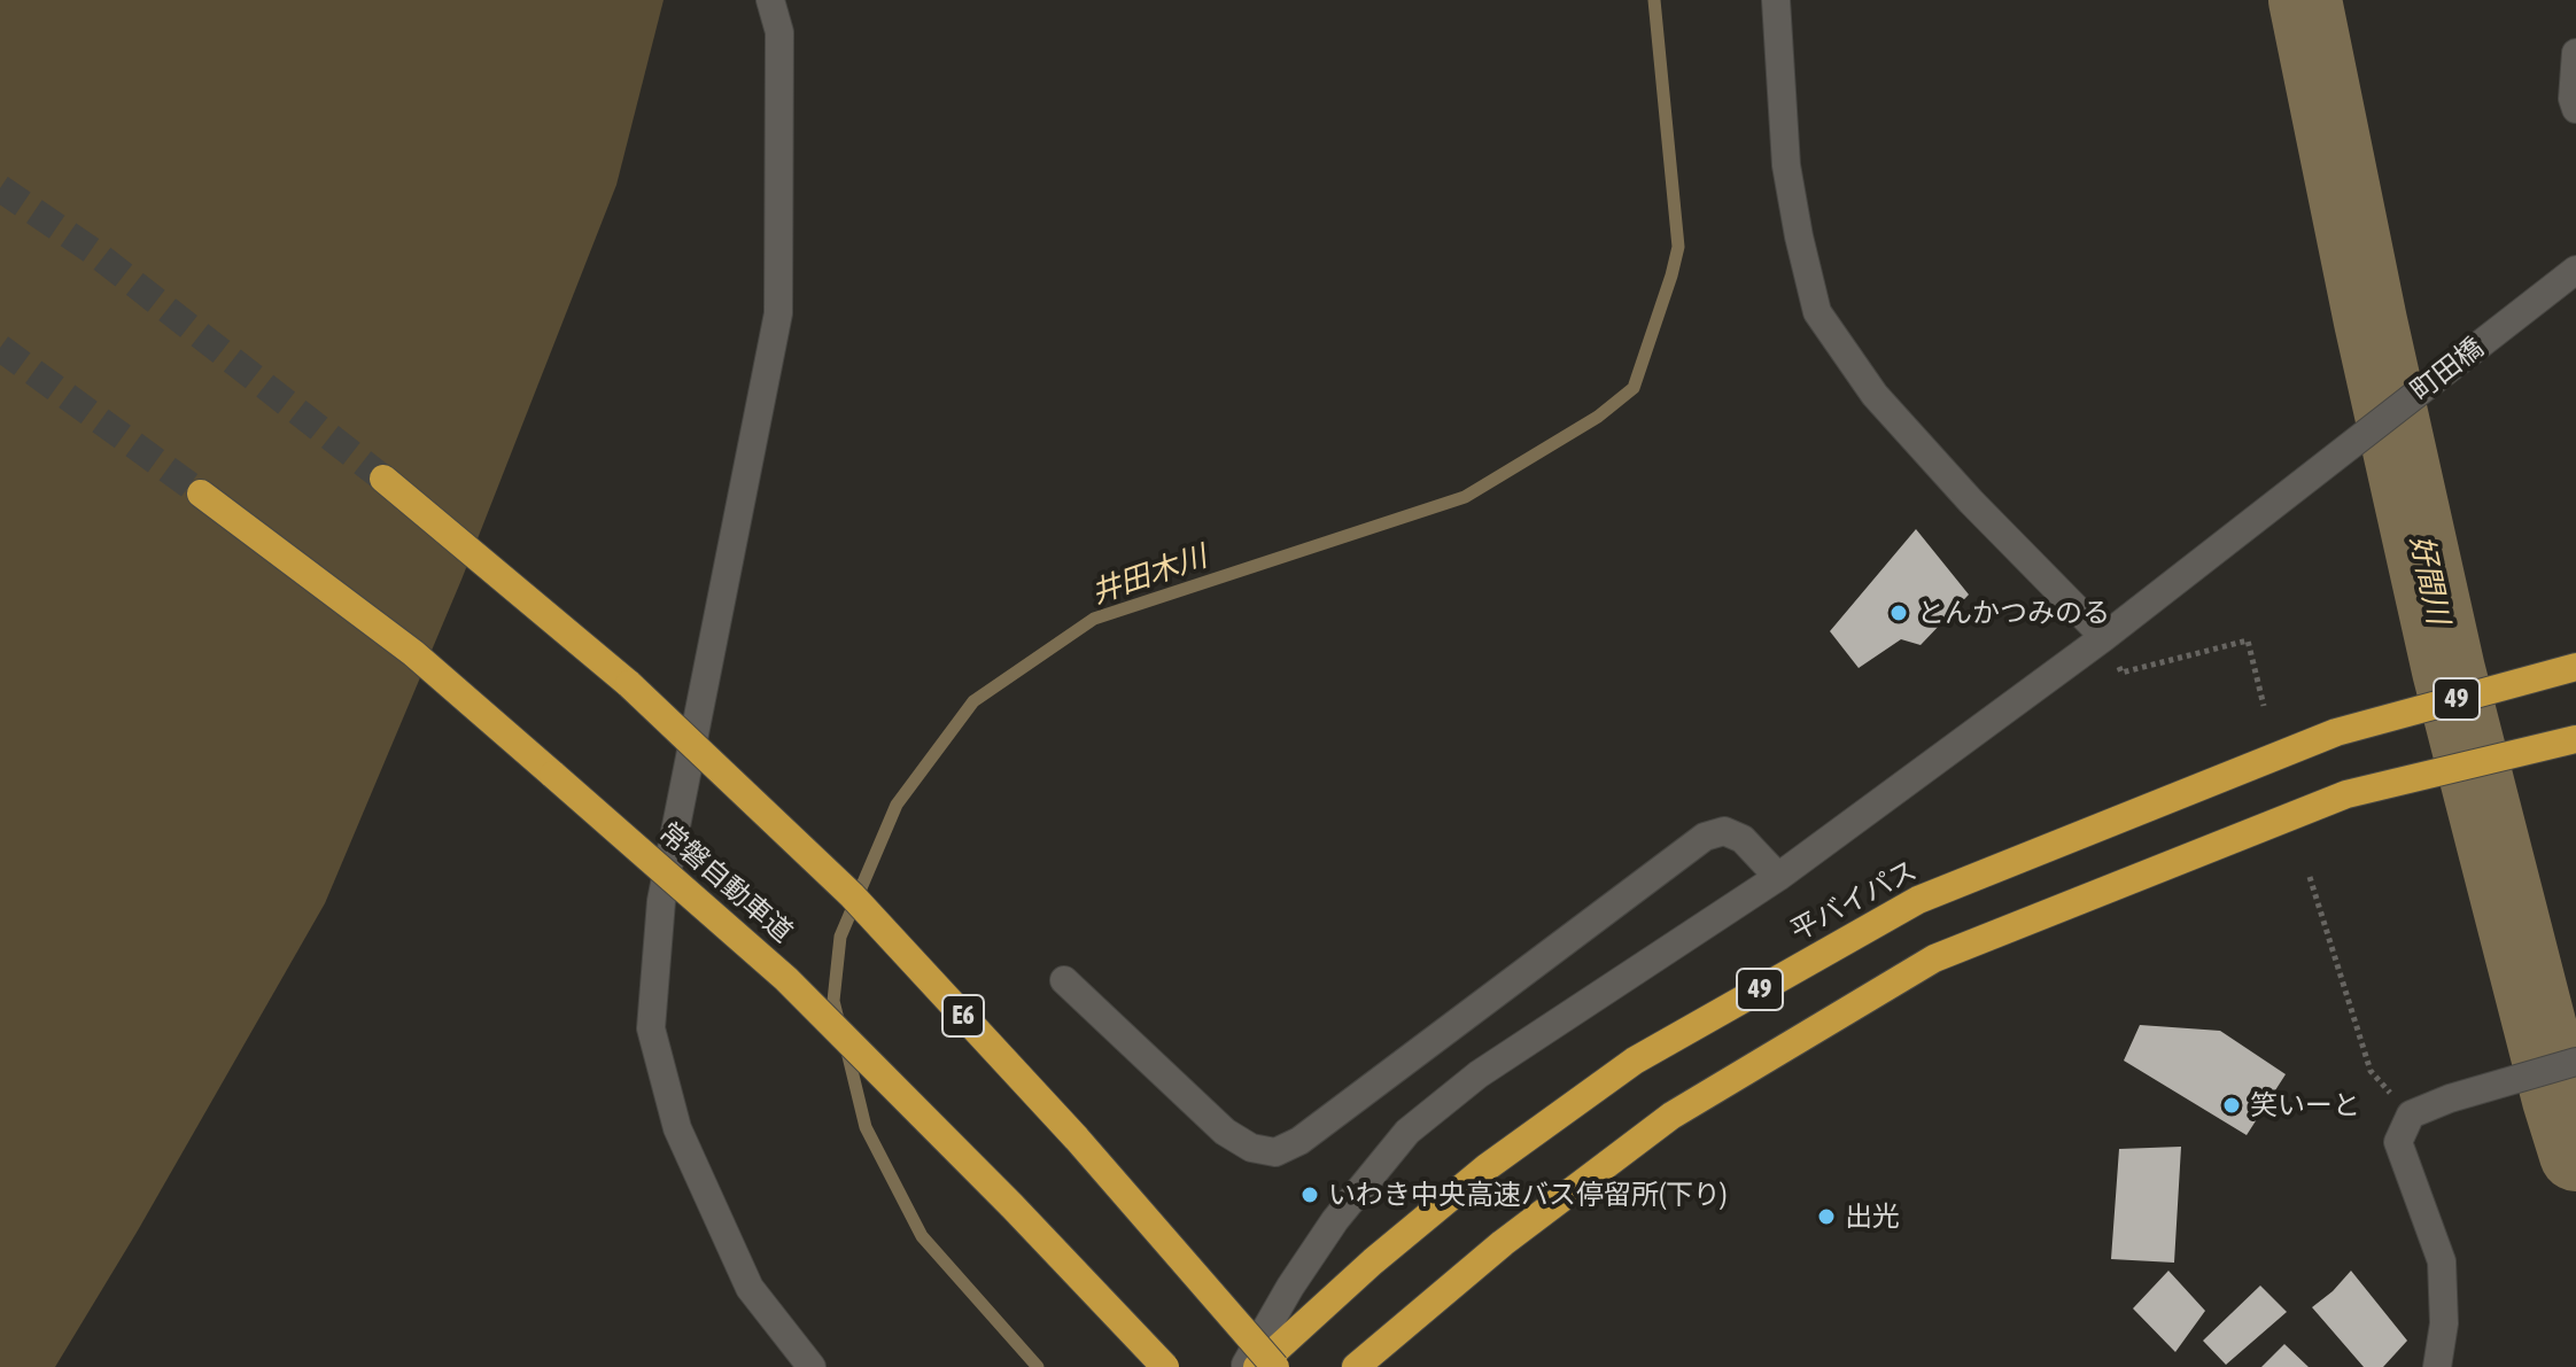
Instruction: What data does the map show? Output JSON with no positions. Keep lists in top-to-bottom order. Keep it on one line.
{"streets":{"highway":["49","常磐自動車道","平バイパス","E6"],"street":["町田橋"]},"water":["井田木川","好間川"],"places":["とんかつみのる","笑いーと","いわき中央高速バス停留所(下り)","出光"]}
